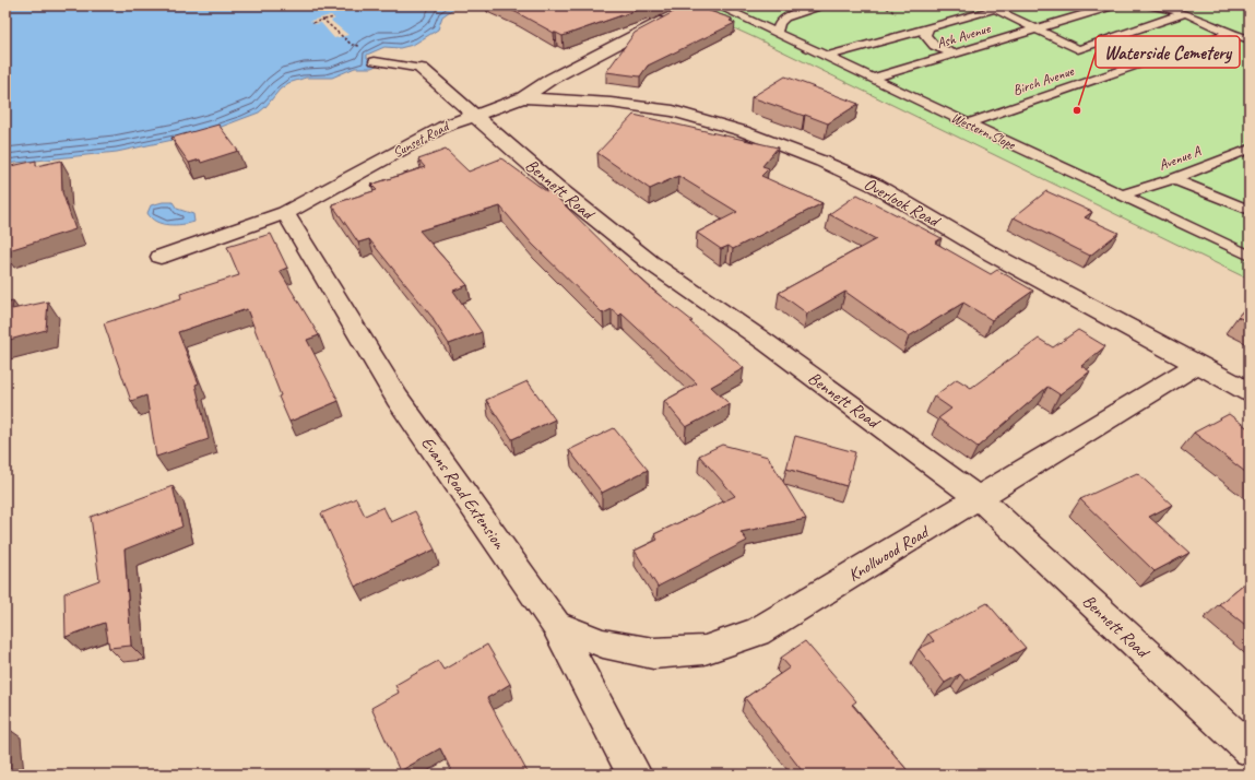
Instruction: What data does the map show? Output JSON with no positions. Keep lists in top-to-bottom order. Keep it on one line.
{"streets":{"street":["Sunset Road","Bennett Road","Overlook Road","Evans Road Extension","Knollwood Road"],"lane":["Ash Avenue","Birch Avenue","Western Slope","Avenue A"]},"crossings":[["Ash Avenue","Western Slope"],["Birch Avenue","Western Slope"],["Western Slope","Avenue A"],["Sunset Road","Bennett Road"],["Sunset Road","Overlook Road"],["Sunset Road","Evans Road Extension"],["Bennett Road","Knollwood Road"],["Overlook Road","Knollwood Road"],["Evans Road Extension","Knollwood Road"]],"places":["Waterside Cemetery"]}
